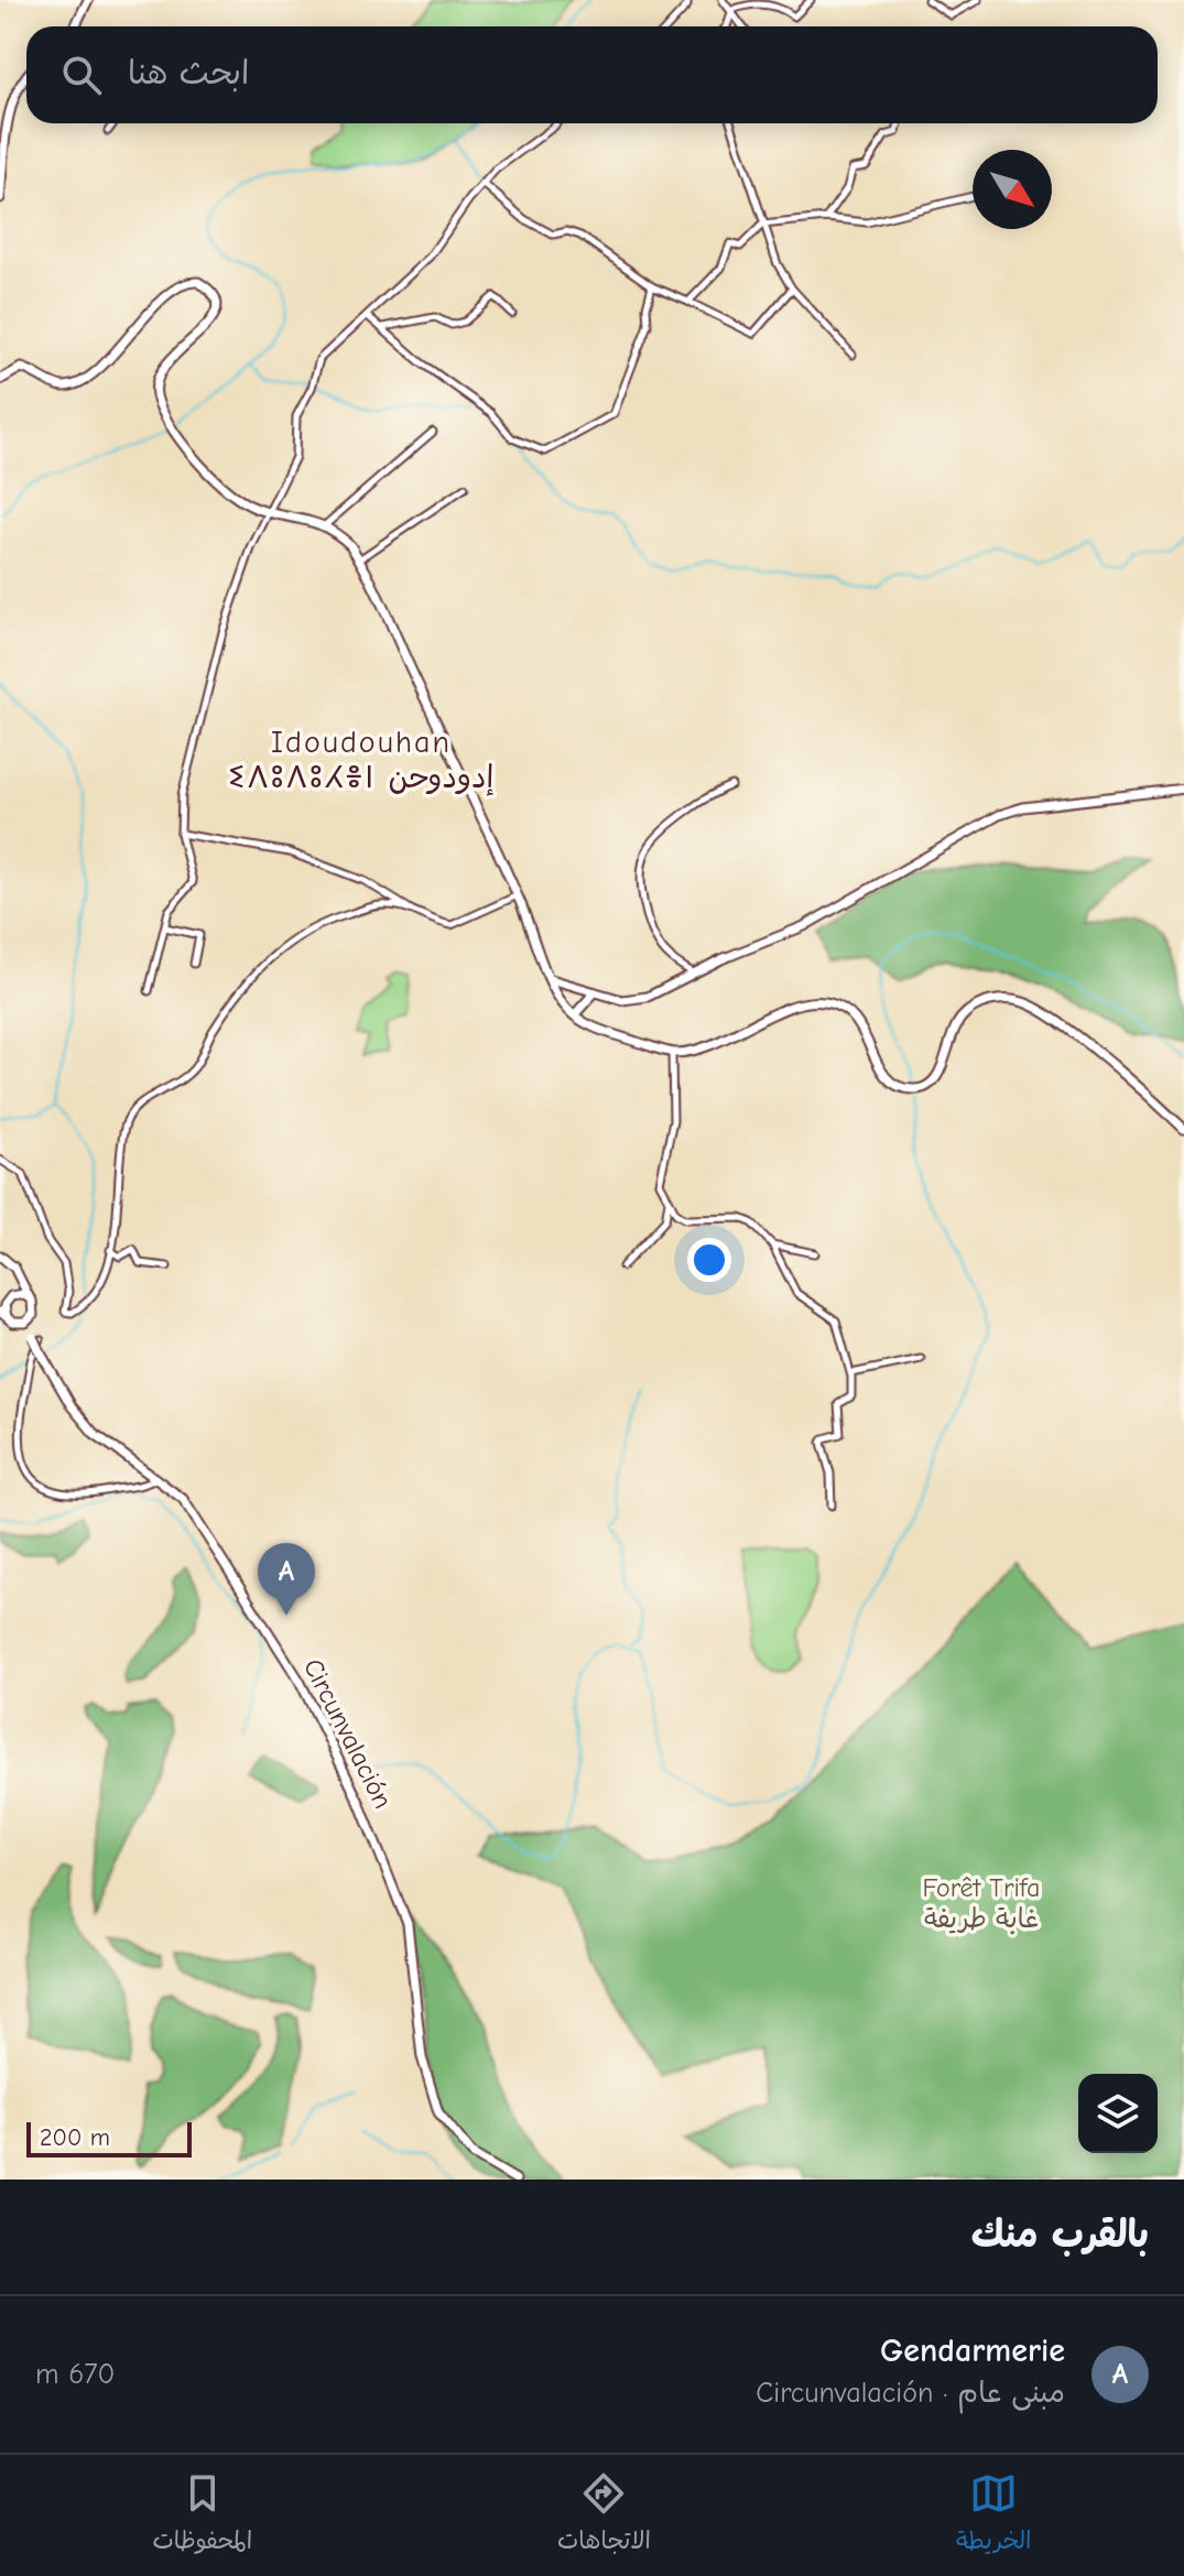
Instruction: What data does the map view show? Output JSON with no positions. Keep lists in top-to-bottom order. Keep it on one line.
{"streets":{"street":["Circunvalación"]},"districts":["Idoudouhan ⵉⴷⵓⴷⵓⵃⴻⵏ إدودوحن"],"parks":["Forêt Trifa غابة طريفة"],"scale_bar":"200 m","north":"bottom right","page":{"search":"ابحث هنا","pins":"A","scale":"200 m","heading":"بالقرب منك","list":[{"mark":"A","name":"Gendarmerie","note":"مبنى عام · Circunvalación","value":"670 m"}],"nav":["الخريطة","الاتجاهات","المحفوظات"]}}
